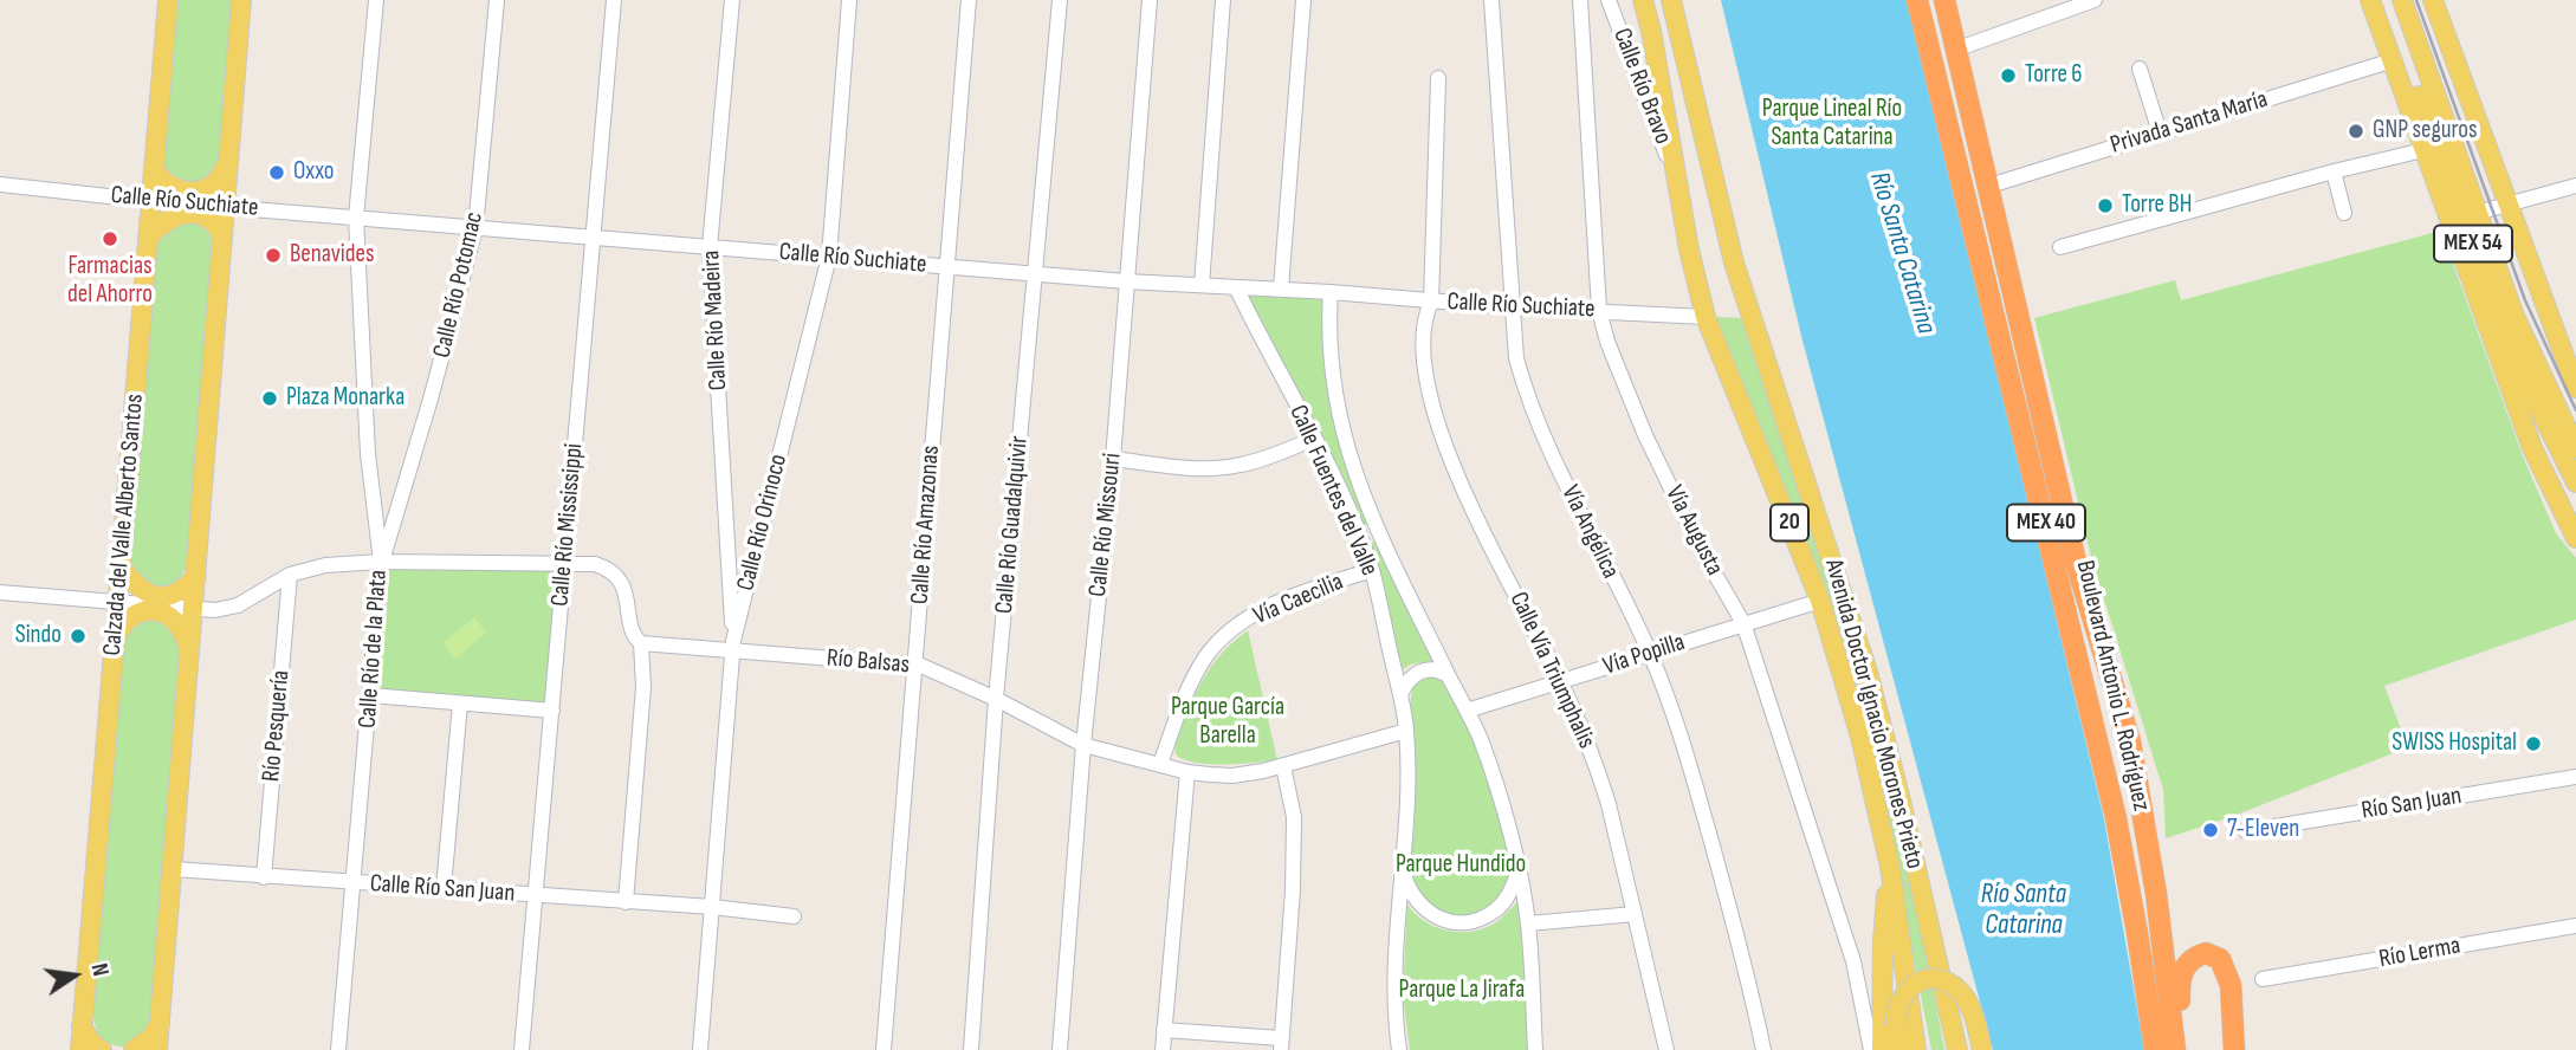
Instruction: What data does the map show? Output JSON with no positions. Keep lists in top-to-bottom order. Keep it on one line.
{"streets":{"highway":["MEX 40","Boulevard Antonio L. Rodríguez"],"main road":["MEX 54","20","Calzada del Valle Alberto Santos","Avenida Doctor Ignacio Morones Prieto"],"street":["Calle Río Bravo","Privada Santa María","Calle Río Suchiate","Calle Río Potomac","Calle Río Madeira","Calle Fuentes del Valle","Calle Río Orinoco","Calle Río Mississippi","Calle Río Amazonas","Calle Río Guadalquivir","Calle Río Missouri","Vía Augusta","Vía Angélica","Vía Caecilia","Calle Río de la Plata","Vía Popilla","Río Balsas","Calle Vía Triumphalis","Río Pesquería","Río San Juan","Calle Río San Juan","Río Lerma"]},"crossings":[["Calle Río Bravo","Avenida Doctor Ignacio Morones Prieto"],["Privada Santa María","Boulevard Antonio L. Rodríguez"],["Calle Río Suchiate","Calle Río Potomac"],["Calle Río Suchiate","Calle Río Madeira"],["Calle Río Suchiate","Calle Fuentes del Valle"],["Calle Río Suchiate","Calle Río Orinoco"],["Calle Río Suchiate","Calzada del Valle Alberto Santos"],["Calle Río Suchiate","Calle Río Mississippi"],["Calle Río Suchiate","Calle Río Amazonas"],["Calle Río Suchiate","Calle Río Guadalquivir"],["Calle Río Suchiate","Calle Río Missouri"],["Calle Río Suchiate","Vía Augusta"],["Calle Río Suchiate","Vía Angélica"],["Calle Río Suchiate","Calle Río de la Plata"],["Calle Río Suchiate","Calle Vía Triumphalis"],["Calle Río Suchiate","Avenida Doctor Ignacio Morones Prieto"],["Calle Río Potomac","Calle Río de la Plata"],["Calle Río Madeira","Calle Río Orinoco"],["Calle Río Madeira","Río Balsas"],["Calle Fuentes del Valle","Vía Caecilia"],["Calle Fuentes del Valle","Río Balsas"],["Calle Río Orinoco","Río Balsas"],["Calle Río Orinoco","Calle Río San Juan"],["Calle Río Mississippi","Calle Río San Juan"],["Calle Río Amazonas","Río Balsas"],["Calle Río Guadalquivir","Río Balsas"],["Calle Río Missouri","Río Balsas"],["Vía Augusta","Vía Popilla"],["Vía Angélica","Vía Popilla"],["Vía Caecilia","Río Balsas"],["Calle Río de la Plata","Calle Río San Juan"],["Vía Popilla","Calle Vía Triumphalis"],["Vía Popilla","Avenida Doctor Ignacio Morones Prieto"],["Río Pesquería","Calle Río San Juan"]],"water":["Río Santa Catarina"],"parks":["Parque Lineal Río Santa Catarina","Parque García Barella","Parque Hundido","Parque La Jirafa"],"places":["Torre 6","GNP seguros","Oxxo","Torre BH","Farmacias del Ahorro","Benavides","Plaza Monarka","Sindo","SWISS Hospital","7-Eleven"],"north":"right"}
